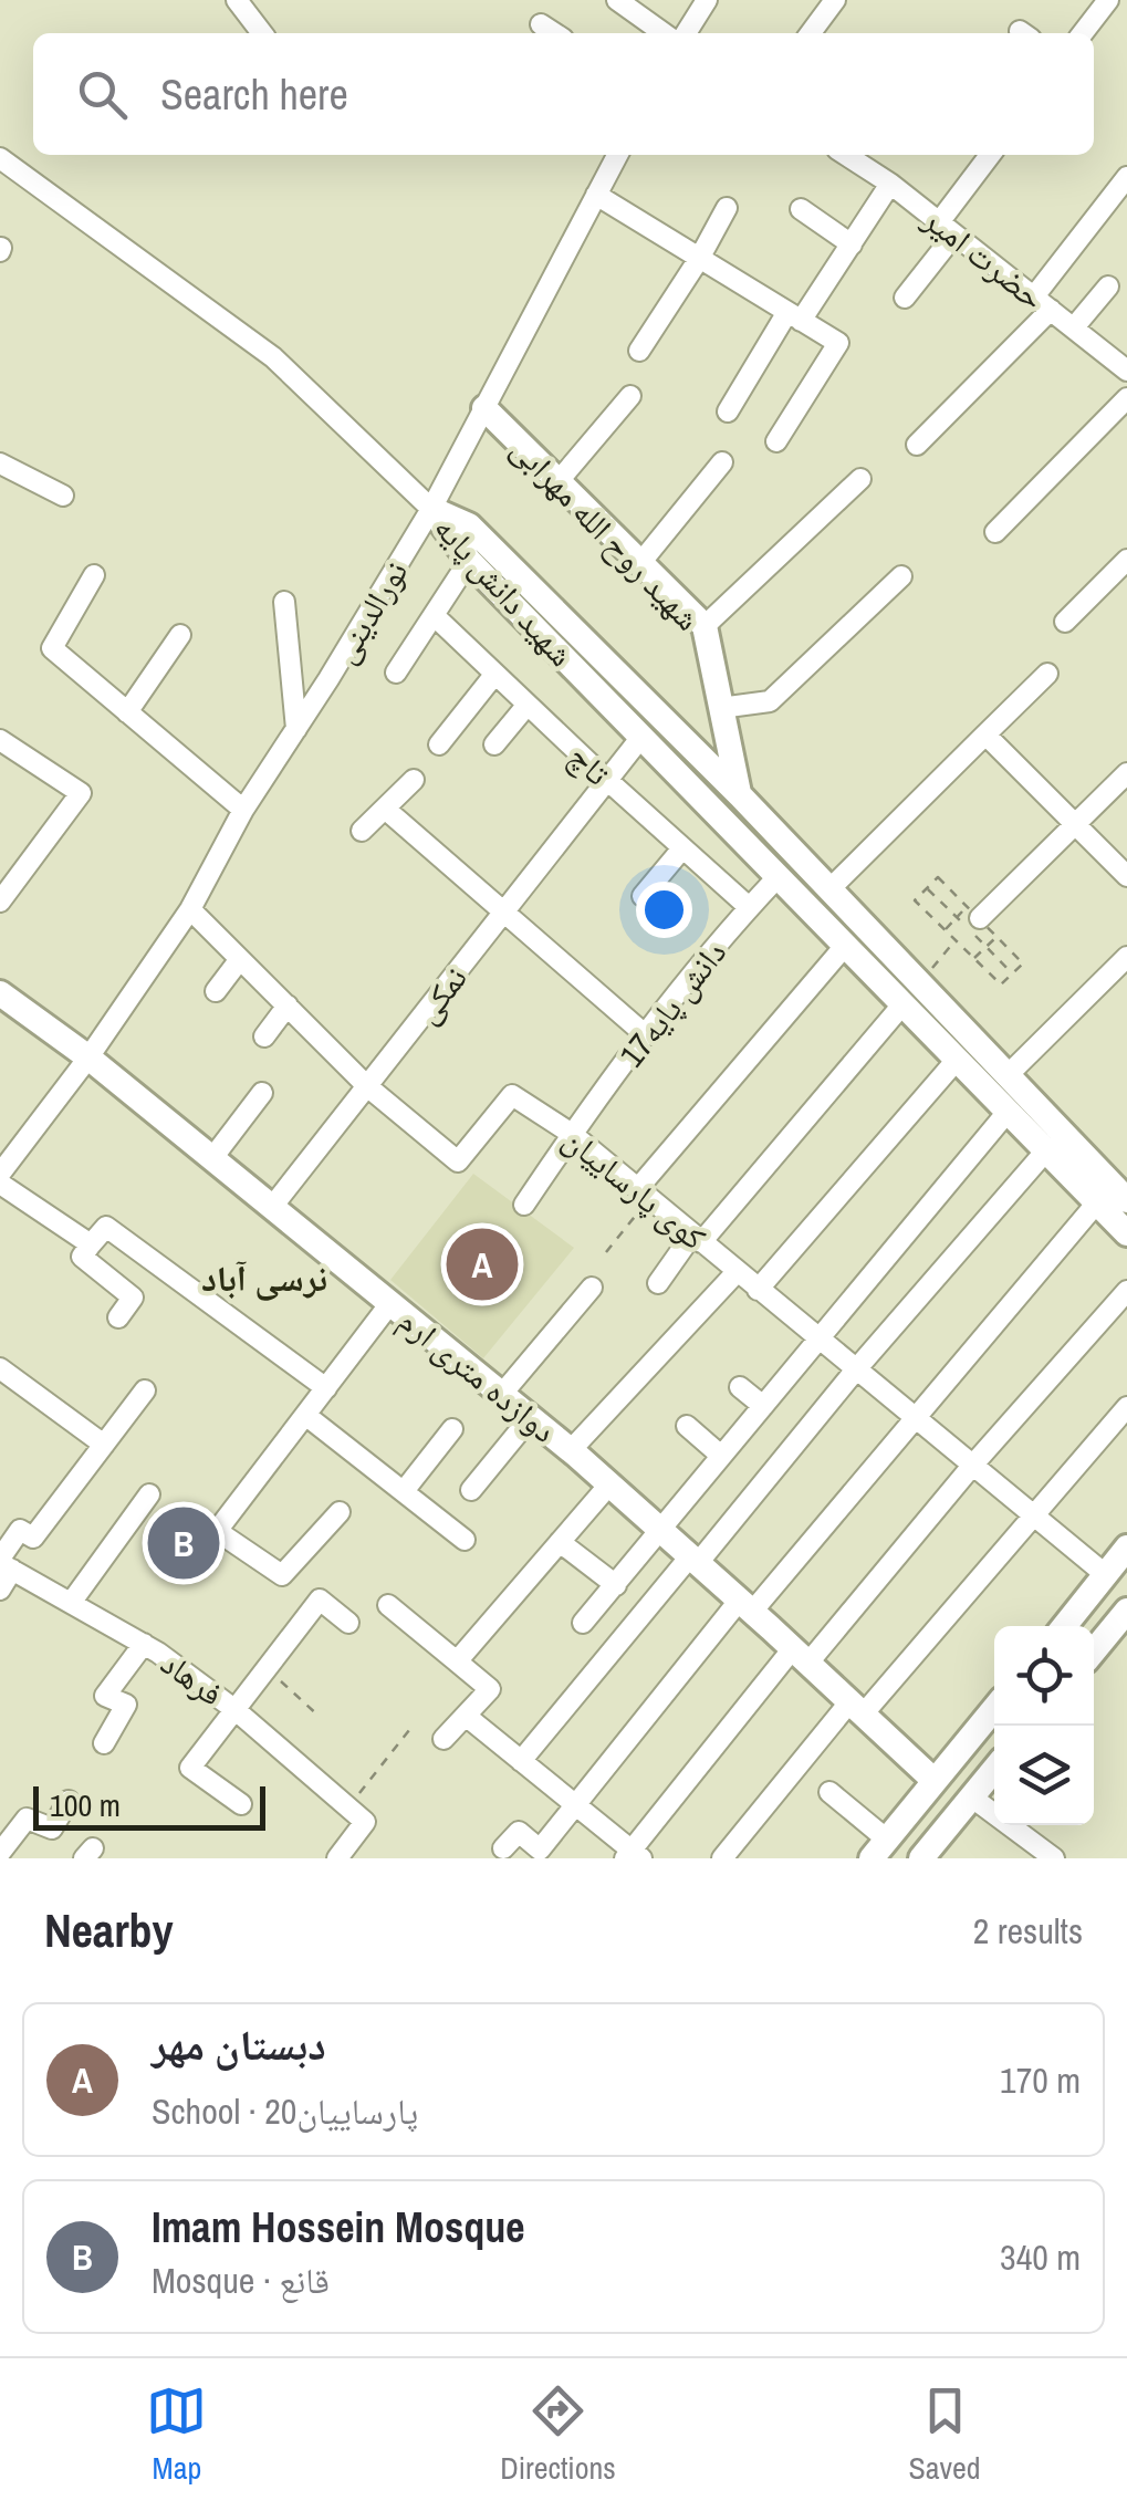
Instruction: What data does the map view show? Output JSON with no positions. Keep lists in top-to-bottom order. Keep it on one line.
{"streets":{"street":["حضرت امیر","شهید روح الله مهرابی","شهید دانش پایه","نورالدینی","تاچ","نمکی","دانش پایه17","کوی پارساییان","دوازده متری ارم","فرهاد"]},"crossings":[["شهید روح الله مهرابی","شهید دانش پایه"],["شهید روح الله مهرابی","نورالدینی"],["شهید دانش پایه","نورالدینی"],["شهید دانش پایه","نمکی"],["شهید دانش پایه","دانش پایه17"],["نورالدینی","کوی پارساییان"],["نورالدینی","دوازده متری ارم"],["تاچ","نمکی"],["تاچ","دانش پایه17"],["نمکی","کوی پارساییان"],["نمکی","دوازده متری ارم"],["دانش پایه17","کوی پارساییان"]],"districts":["نرسی آباد"],"scale_bar":"100 m","page":{"search":"Search here","pins":["A","B"],"scale":"100 m","heading":["Nearby","2 results"],"list":[{"mark":"A","name":"دبستان مهر","note":"School · پارساییان20","value":"170 m"},{"mark":"B","name":"Imam Hossein Mosque","note":"Mosque · قانع","value":"340 m"}],"nav":["Map","Directions","Saved"]}}
